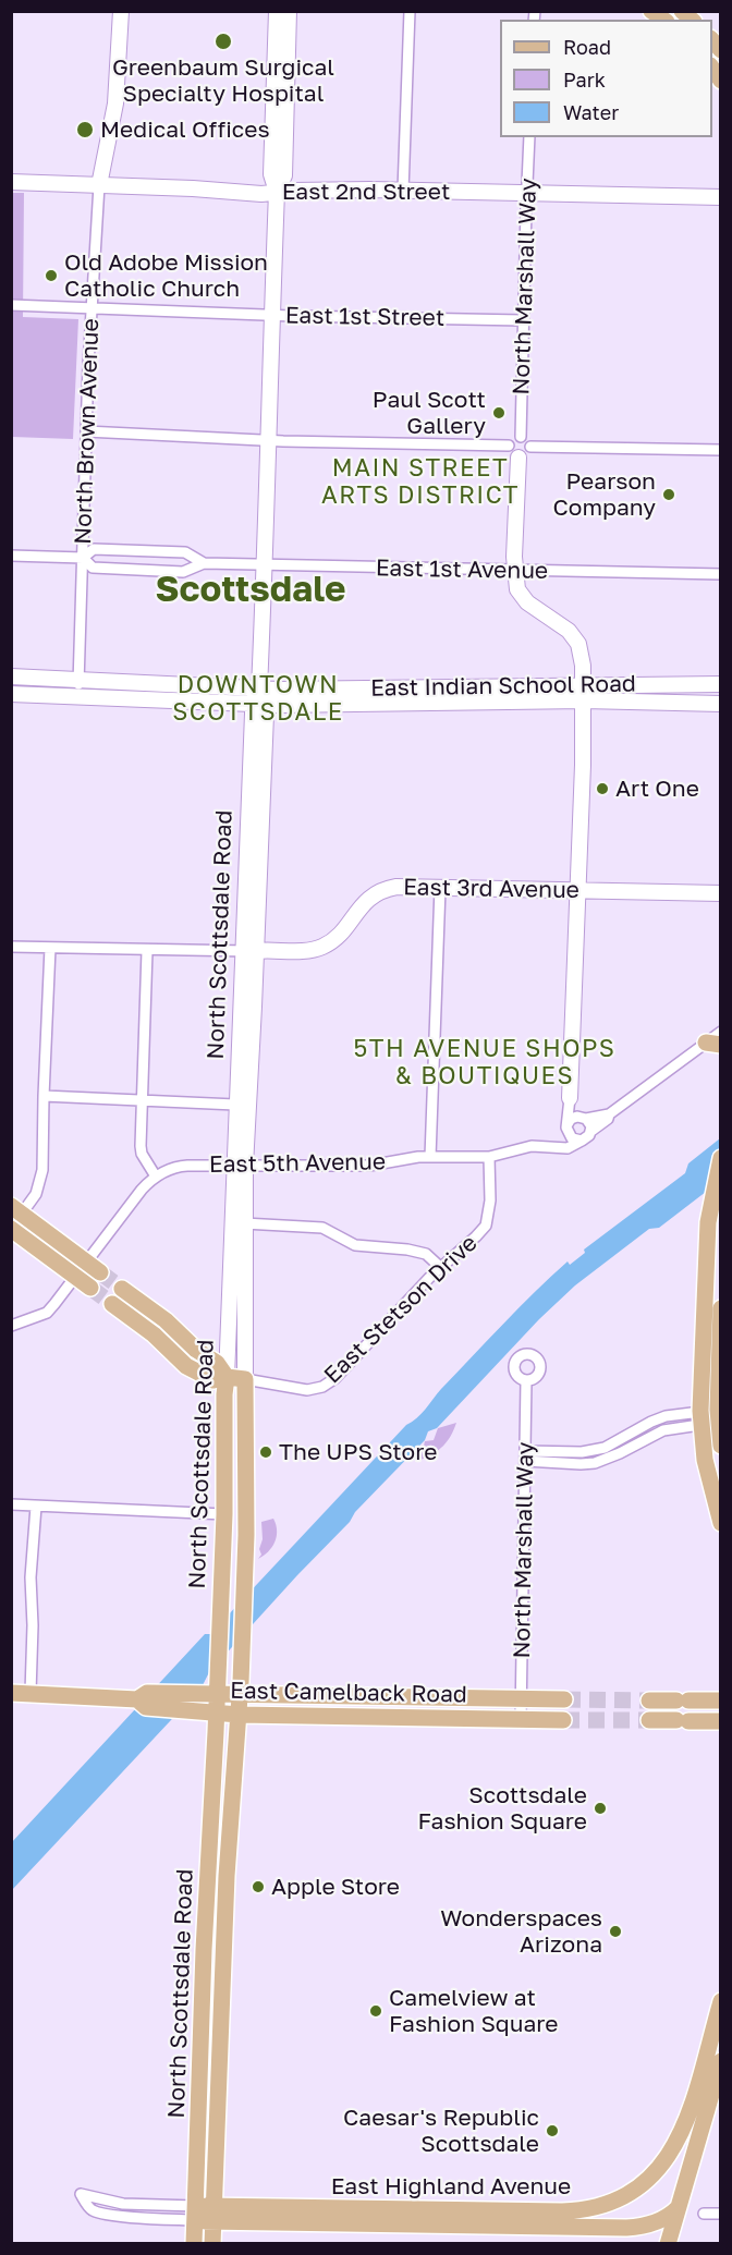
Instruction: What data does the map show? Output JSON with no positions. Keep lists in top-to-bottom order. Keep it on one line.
{"streets":{"main road":["East 2nd Street","North Brown Avenue","East Indian School Road","East 3rd Avenue","North Scottsdale Road","East Camelback Road","East Highland Avenue"],"street":["North Marshall Way","East 1st Street","East 1st Avenue","East 5th Avenue","East Stetson Drive"]},"crossings":[["East 2nd Street","North Marshall Way"],["East 2nd Street","North Brown Avenue"],["East 2nd Street","North Scottsdale Road"],["North Marshall Way","East 1st Street"],["North Marshall Way","East Camelback Road"],["East 1st Street","North Brown Avenue"],["East 1st Street","North Scottsdale Road"],["North Brown Avenue","East 1st Avenue"],["North Brown Avenue","East Indian School Road"],["East 1st Avenue","North Scottsdale Road"],["East Indian School Road","North Scottsdale Road"],["East 3rd Avenue","North Scottsdale Road"],["North Scottsdale Road","East 5th Avenue"],["North Scottsdale Road","East Stetson Drive"],["North Scottsdale Road","East Camelback Road"],["North Scottsdale Road","East Highland Avenue"],["East 5th Avenue","East Stetson Drive"]],"districts":["MAIN STREET ARTS DISTRICT","Scottsdale","DOWNTOWN SCOTTSDALE","5TH AVENUE SHOPS & BOUTIQUES"],"places":["Greenbaum Surgical Specialty Hospital","Medical Offices","Old Adobe Mission Catholic Church","Paul Scott Gallery","Pearson Company","Art One","The UPS Store","Scottsdale Fashion Square","Apple Store","Wonderspaces Arizona","Camelview at Fashion Square","Caesar's Republic Scottsdale"],"legend":["Road","Park","Water"]}
